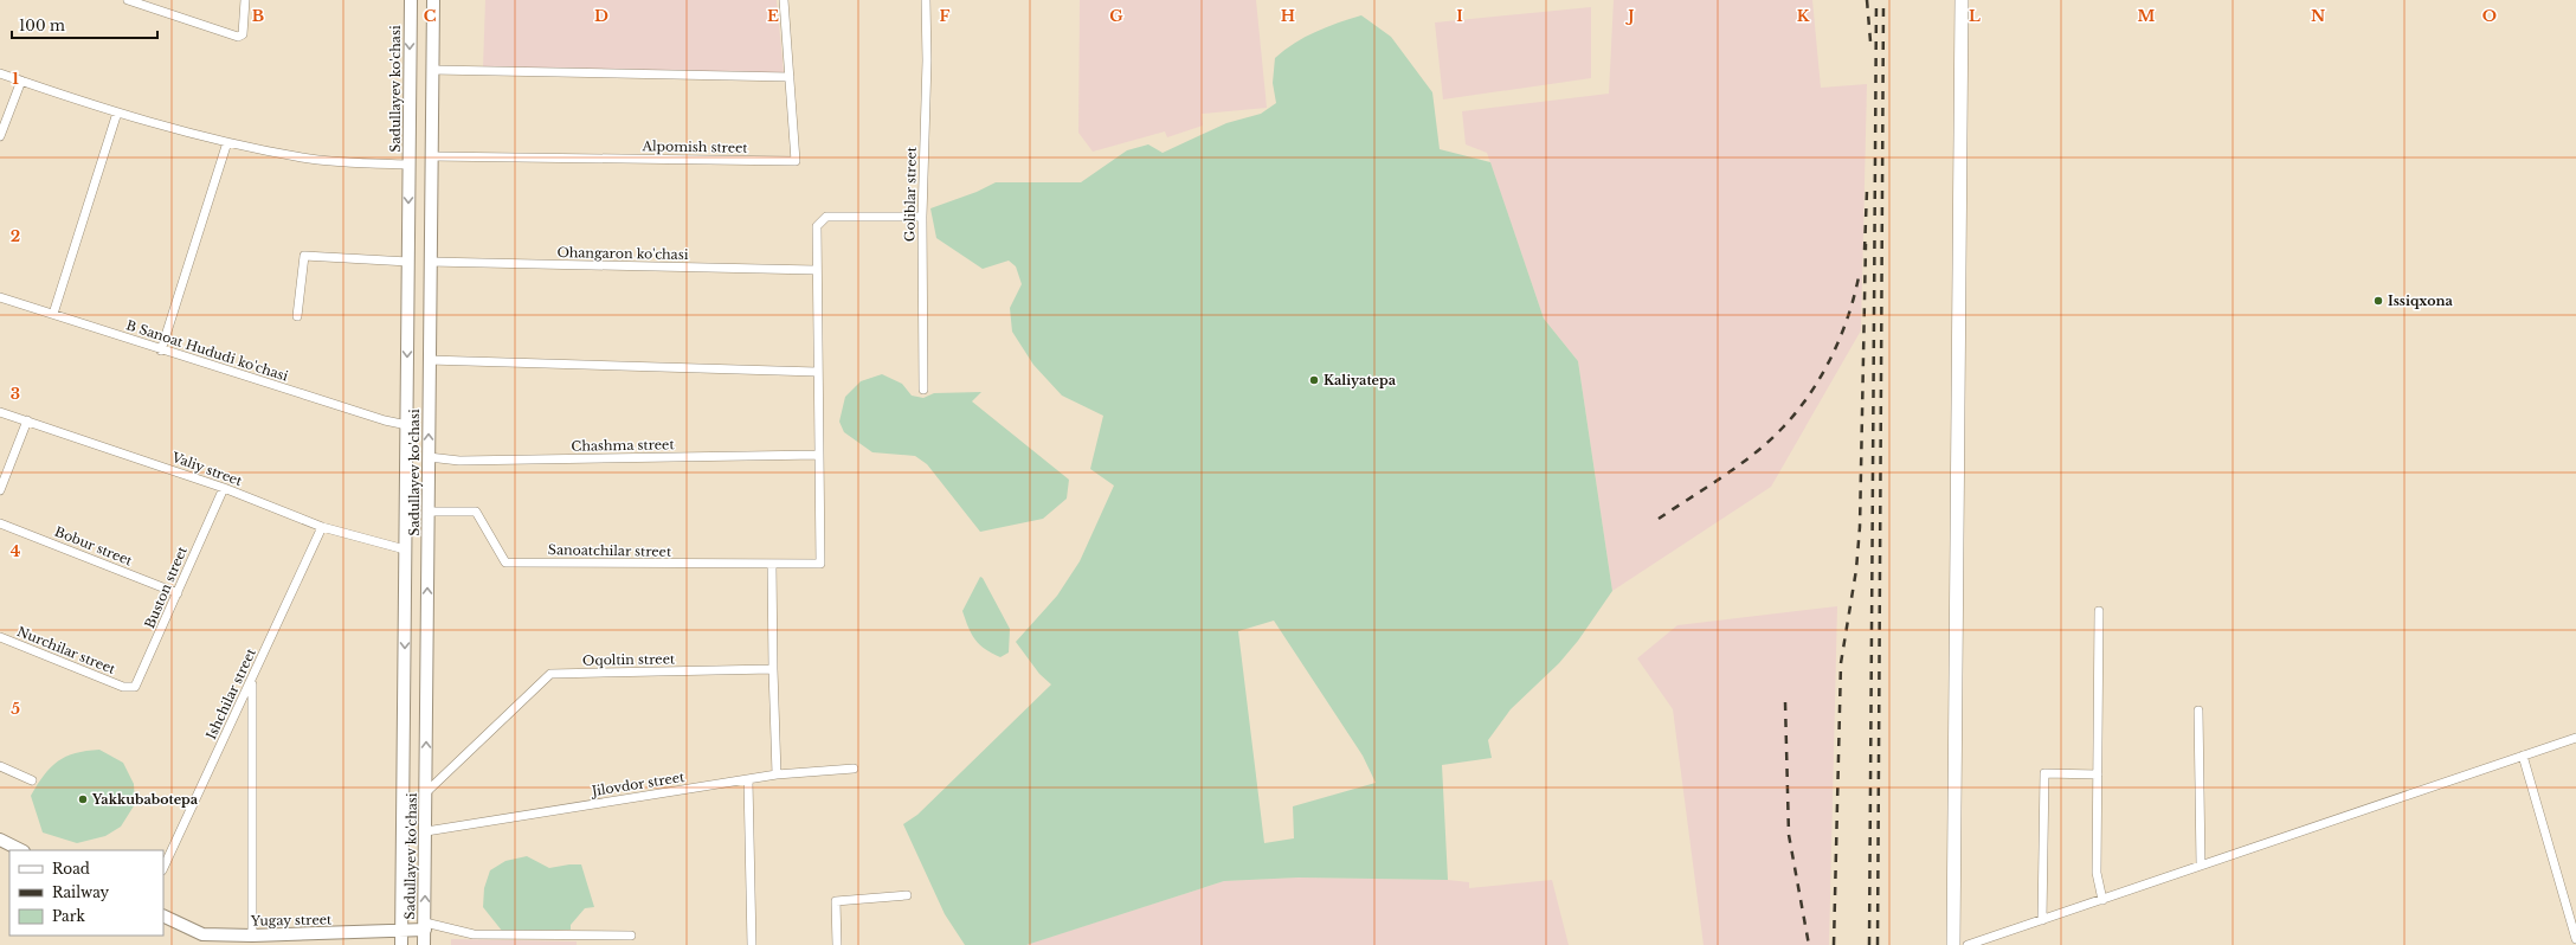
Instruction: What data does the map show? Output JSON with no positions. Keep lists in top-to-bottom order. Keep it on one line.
{"streets":{"main road":["Sadullayev ko'chasi","Yugay street"],"street":["Alpomish street","Goliblar street","Ohangaron ko'chasi","B Sanoat Hududi ko'chasi","Chashma street","Valiy street","Bobur street","Sanoatchilar street","Buston street","Nurchilar street","Oqoltin street","Ishchilar street","Jilovdor street"]},"crossings":[["Sadullayev ko'chasi","Alpomish street"],["Sadullayev ko'chasi","Ohangaron ko'chasi"],["Sadullayev ko'chasi","B Sanoat Hududi ko'chasi"],["Sadullayev ko'chasi","Chashma street"],["Sadullayev ko'chasi","Valiy street"],["Sadullayev ko'chasi","Sanoatchilar street"],["Sadullayev ko'chasi","Oqoltin street"],["Sadullayev ko'chasi","Jilovdor street"],["Sadullayev ko'chasi","Yugay street"],["Chashma street","Sanoatchilar street"],["Valiy street","Buston street"],["Valiy street","Ishchilar street"],["Bobur street","Buston street"],["Buston street","Nurchilar street"]],"places":["Issiqxona","Kaliyatepa","Yakkubabotepa"],"legend":["Road","Railway","Park"],"scale_bar":"100 m","grid":{"columns":["B","C","D","E","F","G","H","I","J","K","L","M","N","O"],"rows":["1","2","3","4","5"]}}
